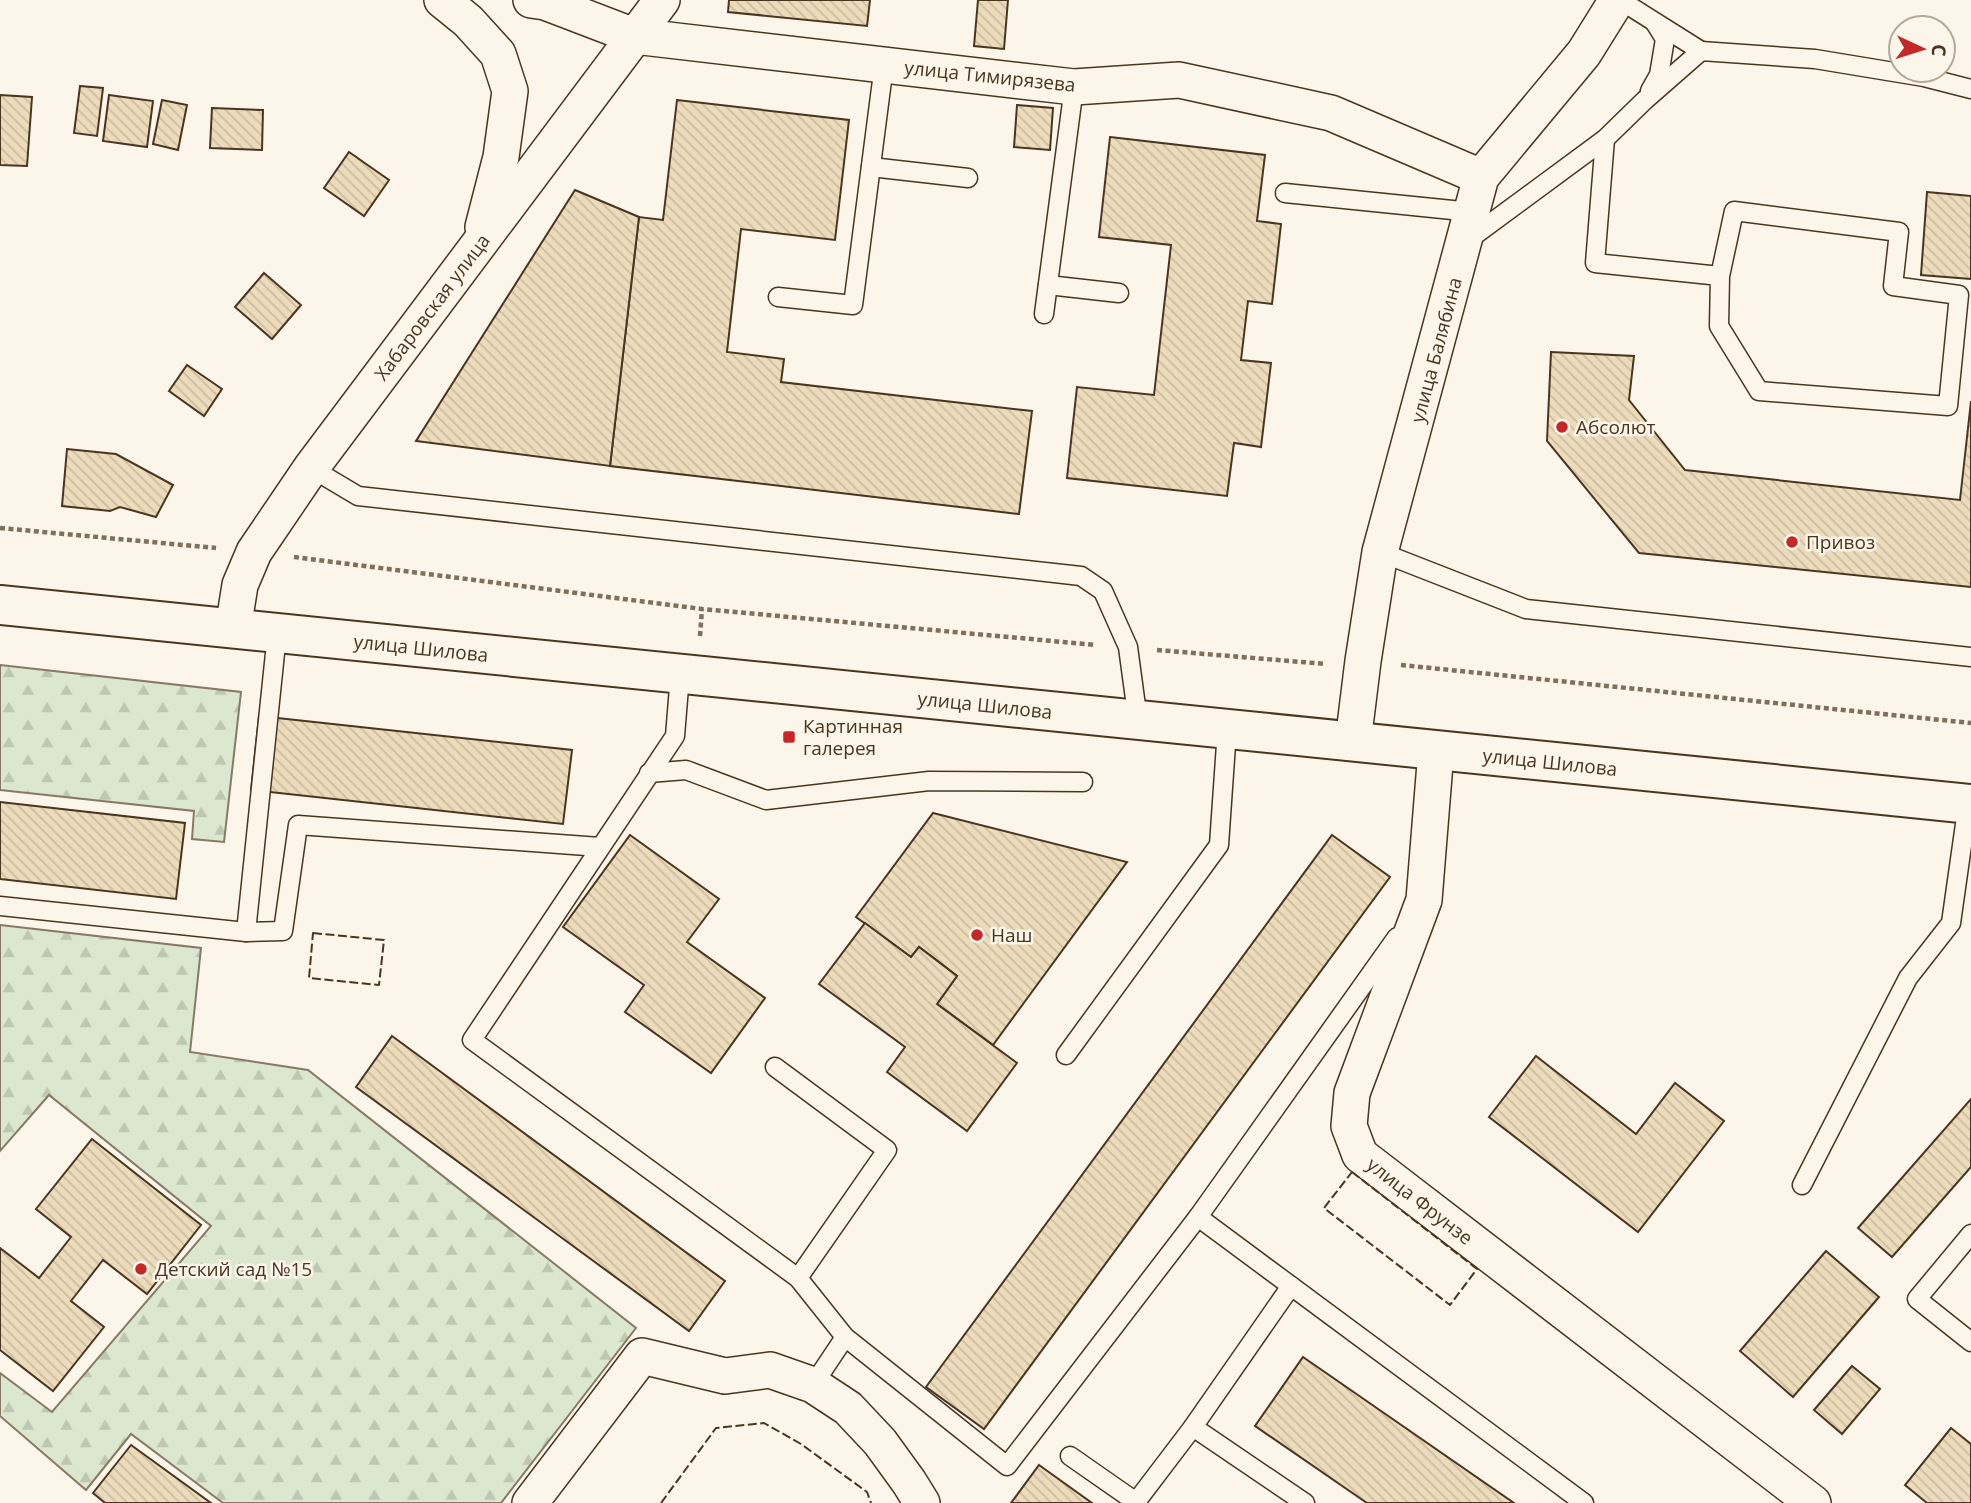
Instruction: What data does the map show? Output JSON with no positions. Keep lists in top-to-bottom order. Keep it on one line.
{"streets":{"main road":["улица Шилова"],"street":["улица Тимирязева","Хабаровская улица","улица Балябина","улица Фрунзе"]},"crossings":[["улица Тимирязева","Хабаровская улица"],["улица Тимирязева","улица Балябина"],["Хабаровская улица","улица Шилова"],["улица Балябина","улица Шилова"],["улица Шилова","улица Фрунзе"]],"places":{"other":["Абсолют","Привоз","Наш","Детский сад №15"],"transit":["Картинная галерея"]},"north":"right"}
